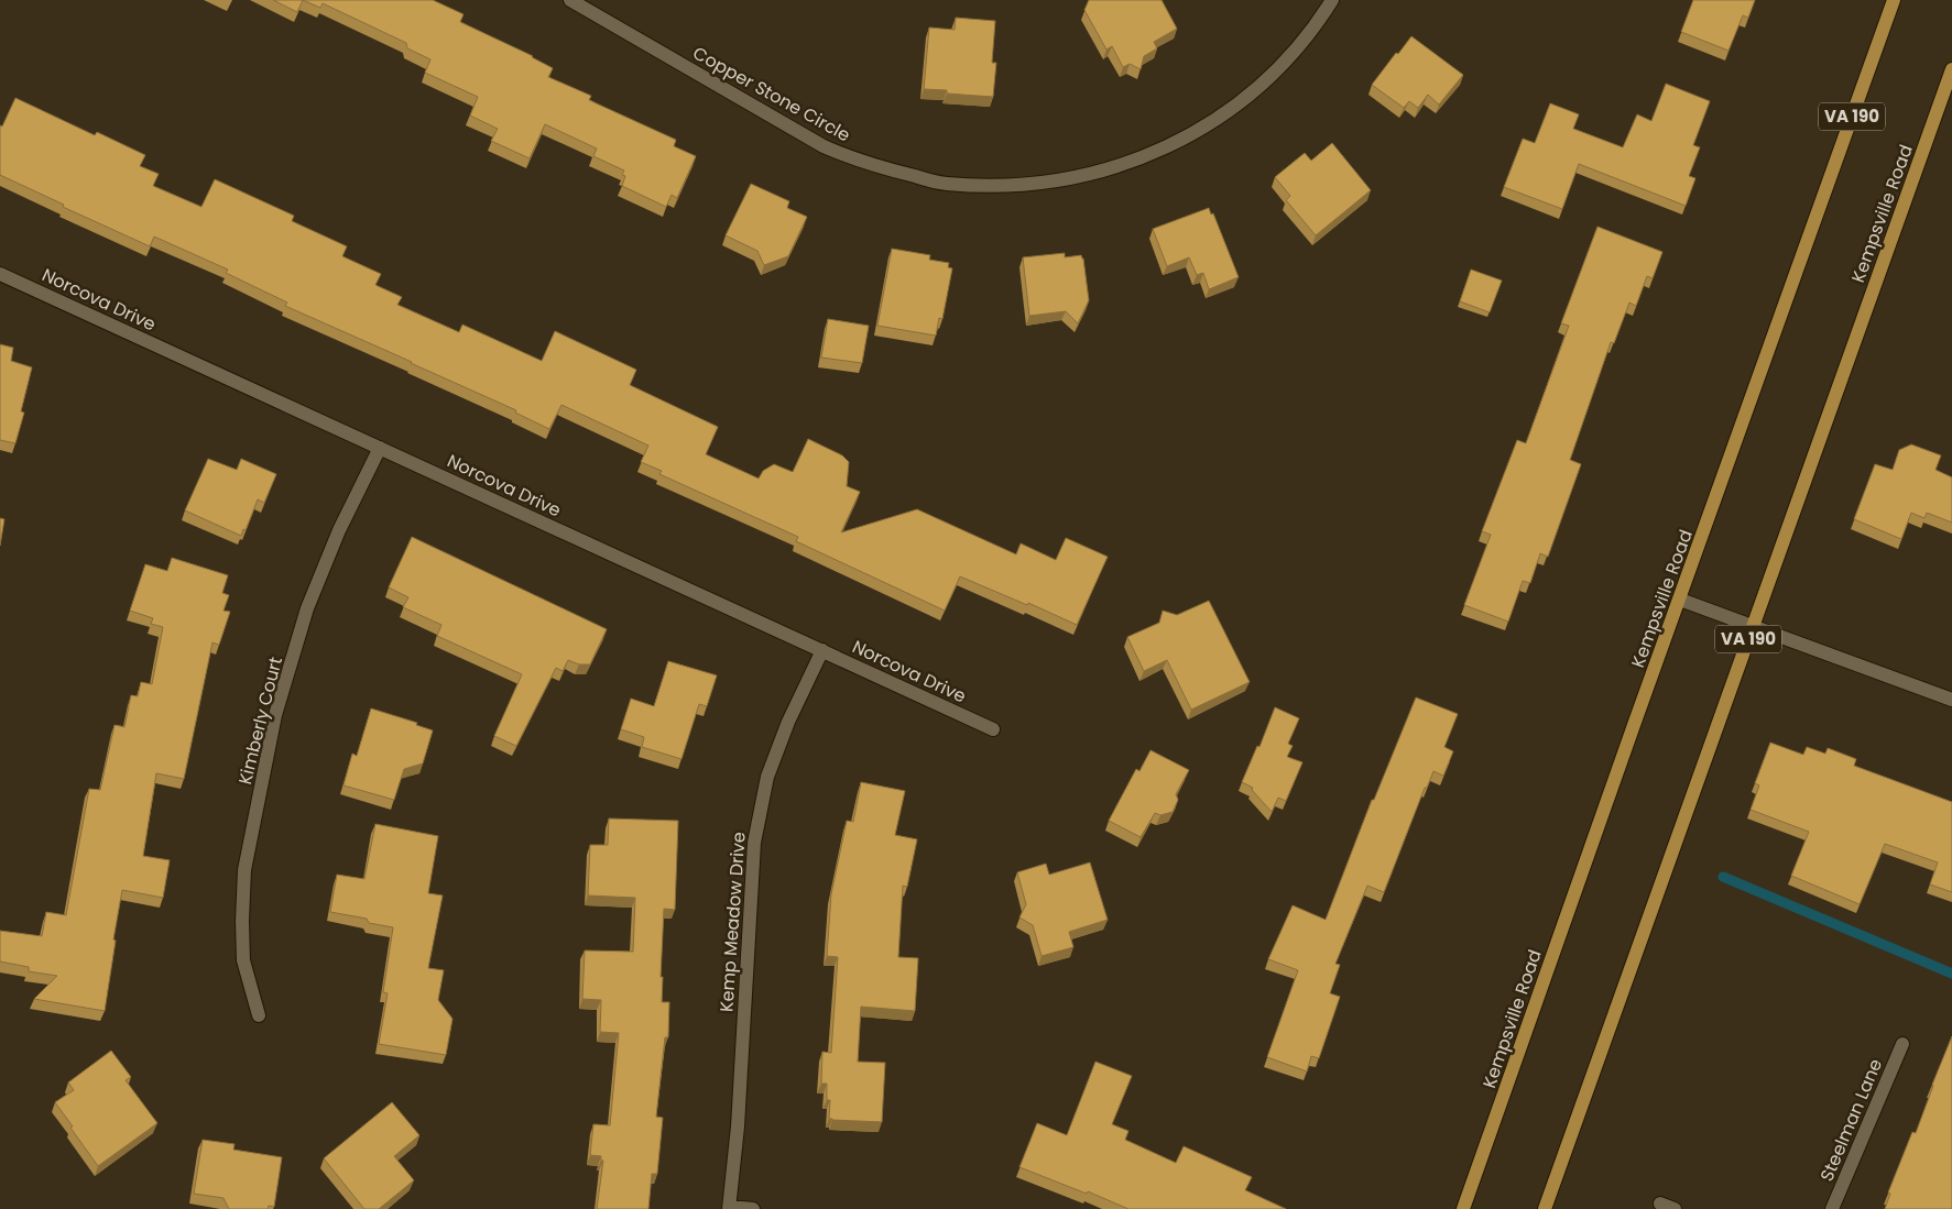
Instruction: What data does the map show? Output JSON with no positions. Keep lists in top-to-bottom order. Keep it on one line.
{"streets":{"main road":["VA 190","Kempsville Road"],"street":["Copper Stone Circle","Norcova Drive","Kimberly Court","Kemp Meadow Drive","Steelman Lane"]},"crossings":[["Norcova Drive","Kimberly Court"],["Norcova Drive","Kemp Meadow Drive"]]}
